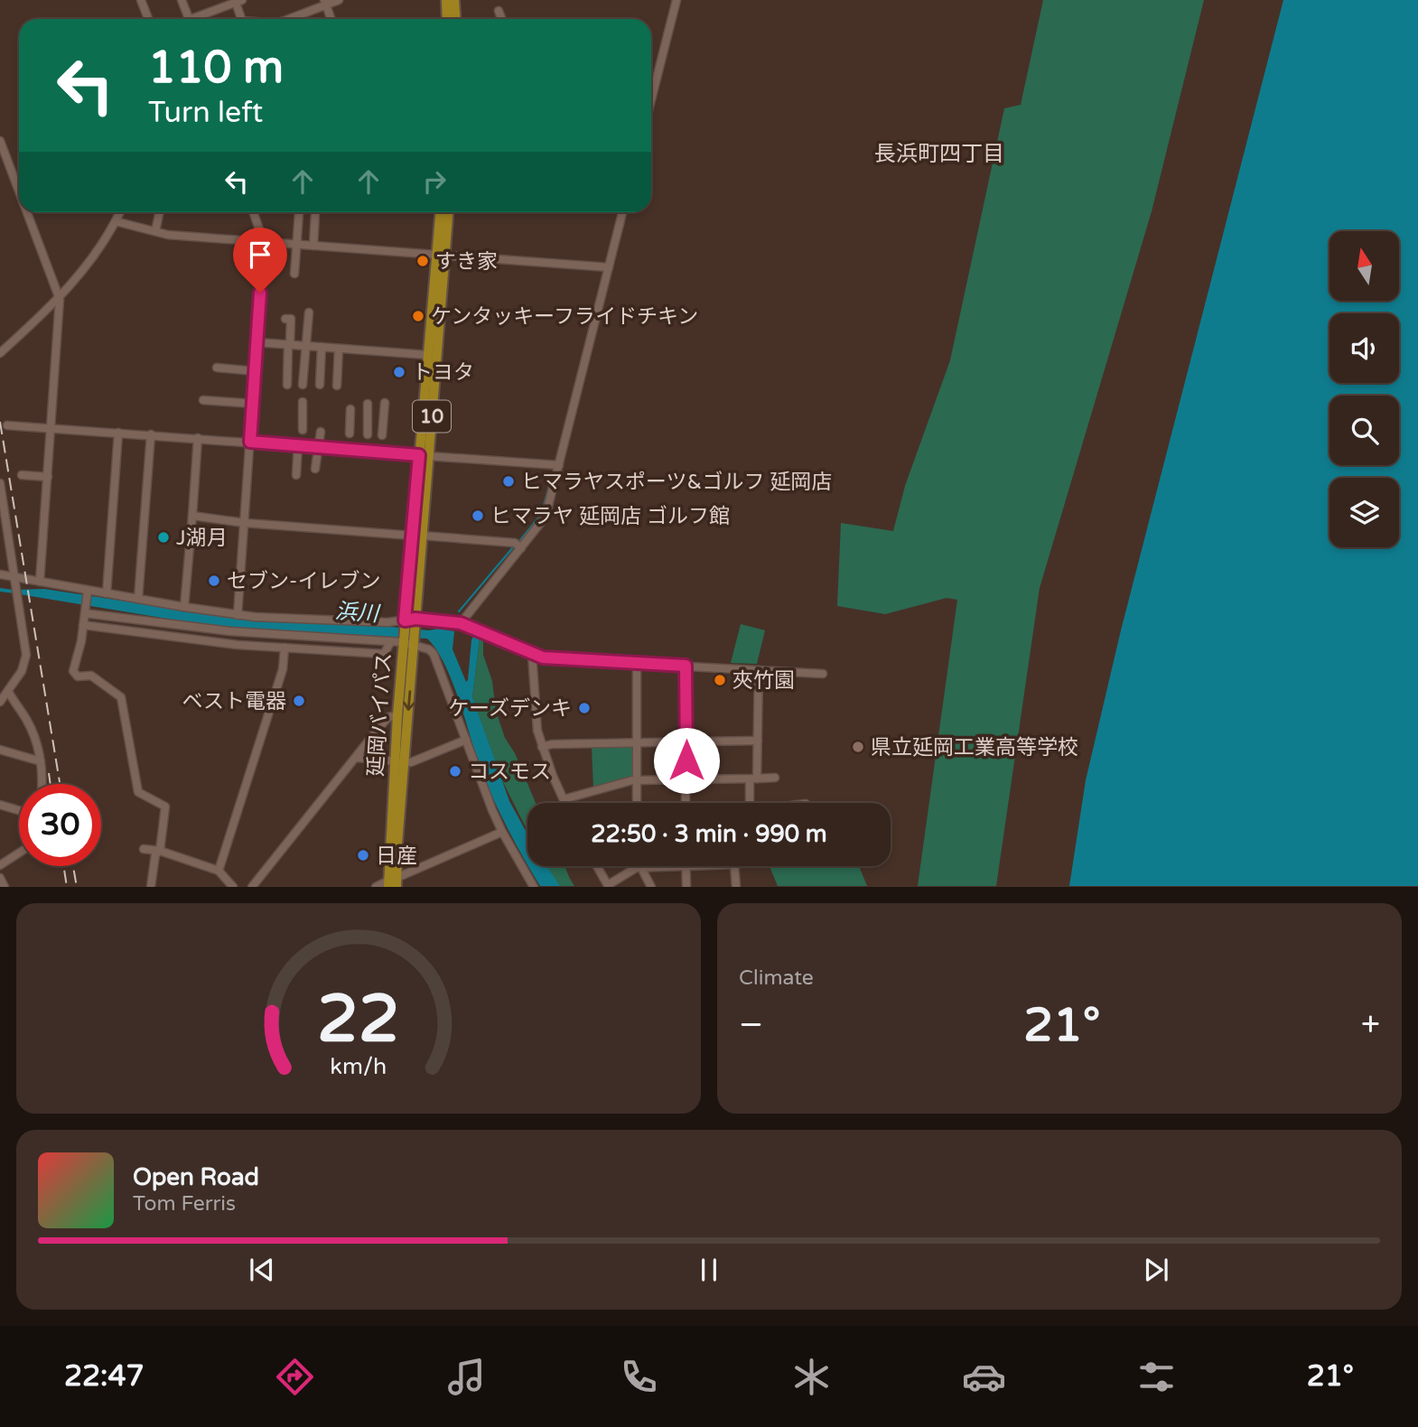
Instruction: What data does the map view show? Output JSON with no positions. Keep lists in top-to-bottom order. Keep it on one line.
{"streets":{"highway":["10","延岡バイパス"]},"districts":["長浜町四丁目"],"water":["浜川"],"places":["すき家","ケンタッキーフライドチキン","トヨタ","ヒマラヤスポーツ&ゴルフ 延岡店","ヒマラヤ 延岡店 ゴルフ館","J湖月","セブン-イレブン","夾竹園","ベスト電器","ケーズデンキ","県立延岡工業高等学校","コスモス","日産"],"north":"top","page":{"turn":["110 m","Turn left"],"limit":"30","trip":"22:50 · 3 min · 990 m","tile":"Climate","heat":["−","21°","+"],"song":["Open Road","Tom Ferris"],"tabs":["22:47","21°"],"gauge":["22","km/h"]}}
